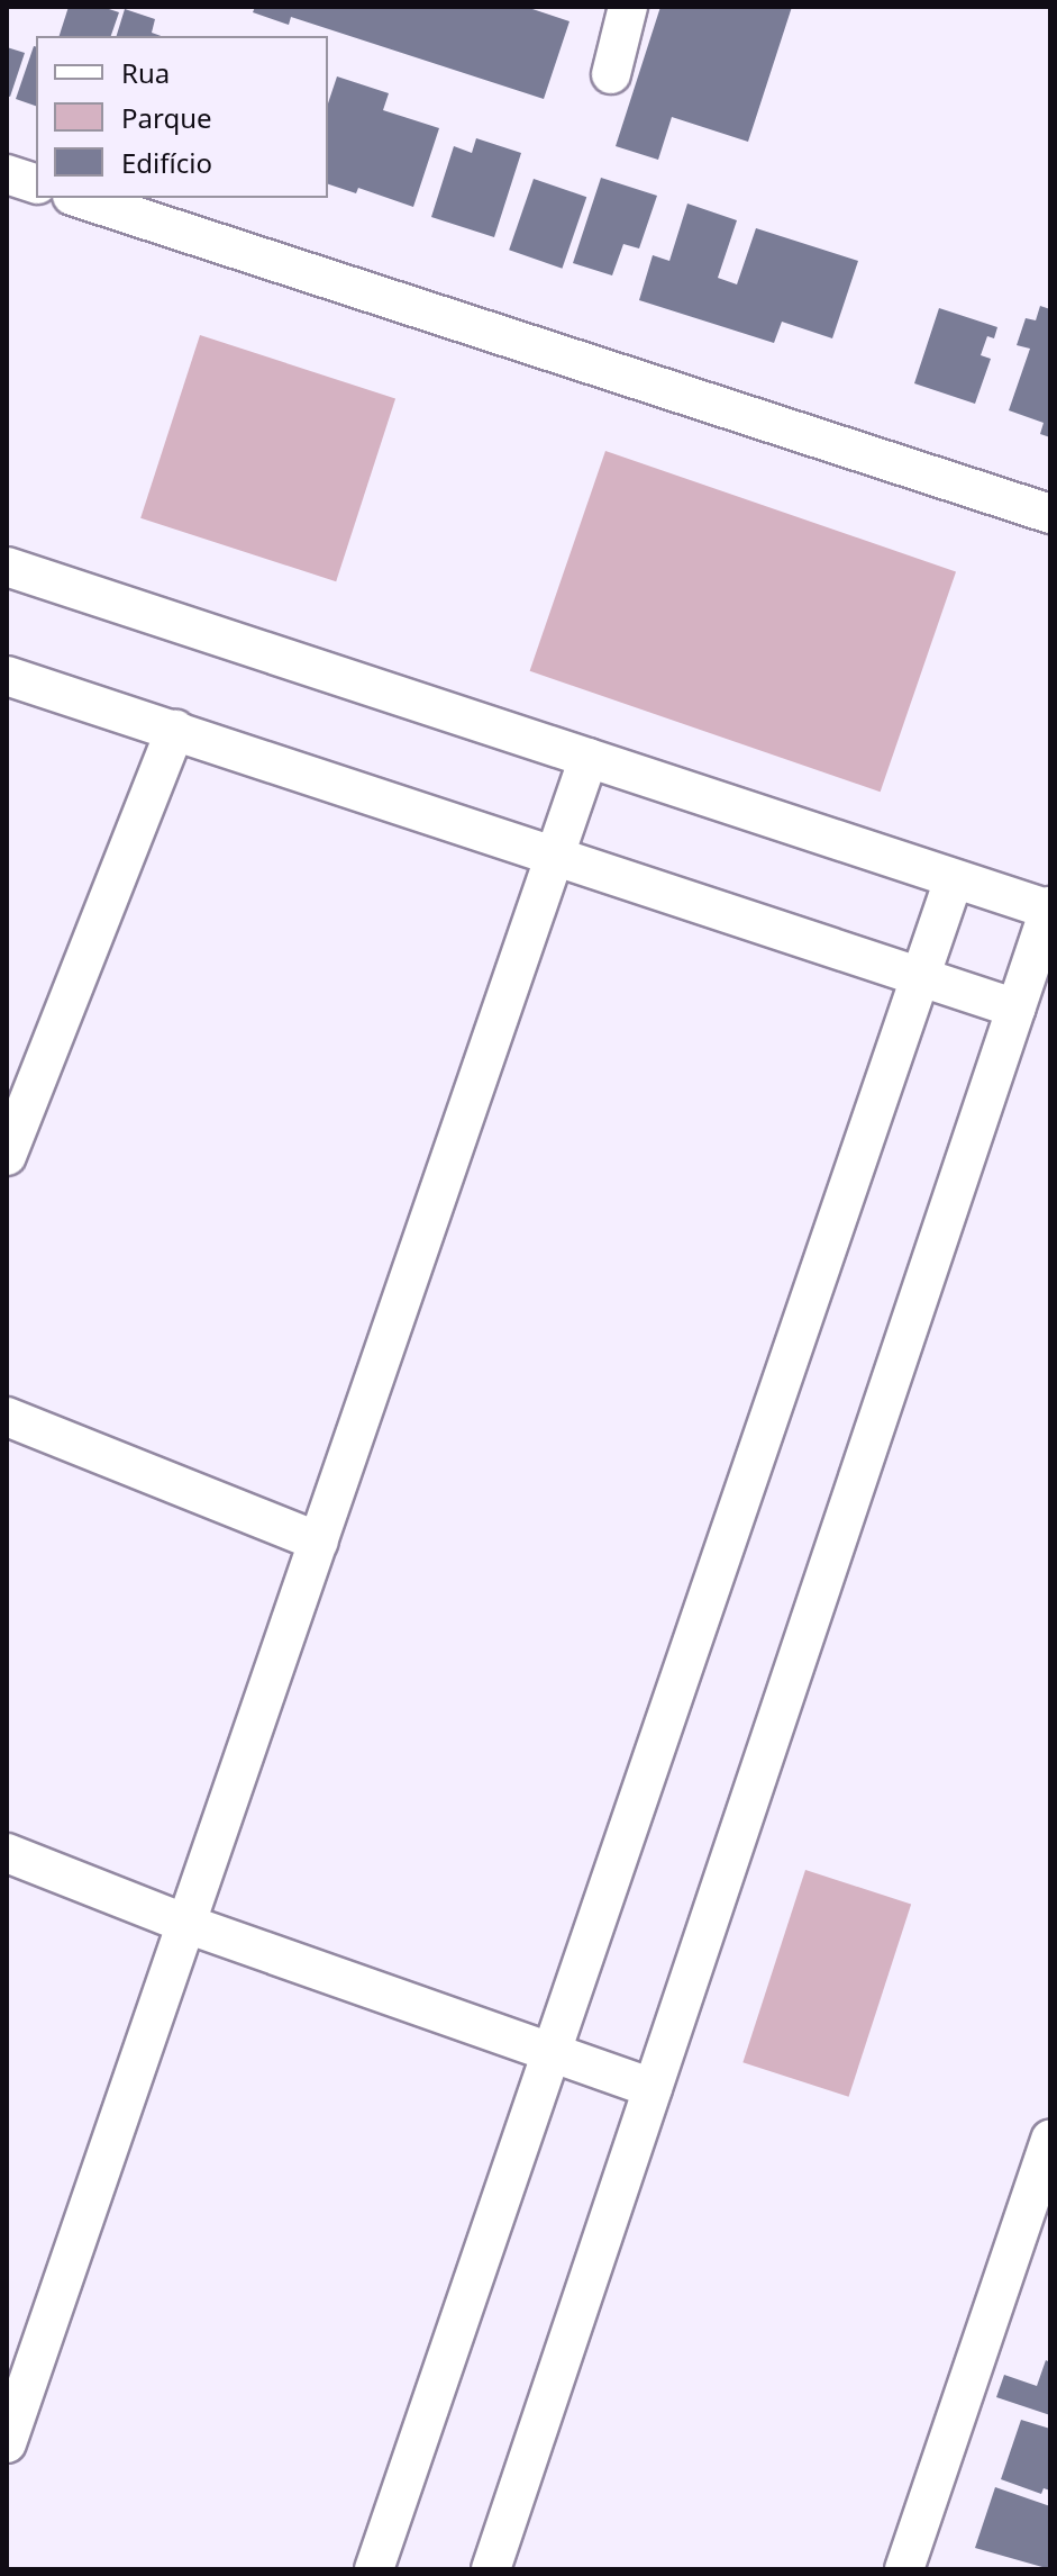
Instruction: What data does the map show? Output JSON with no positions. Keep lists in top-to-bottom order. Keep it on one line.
{"legend":["Rua","Parque","Edifício"]}
